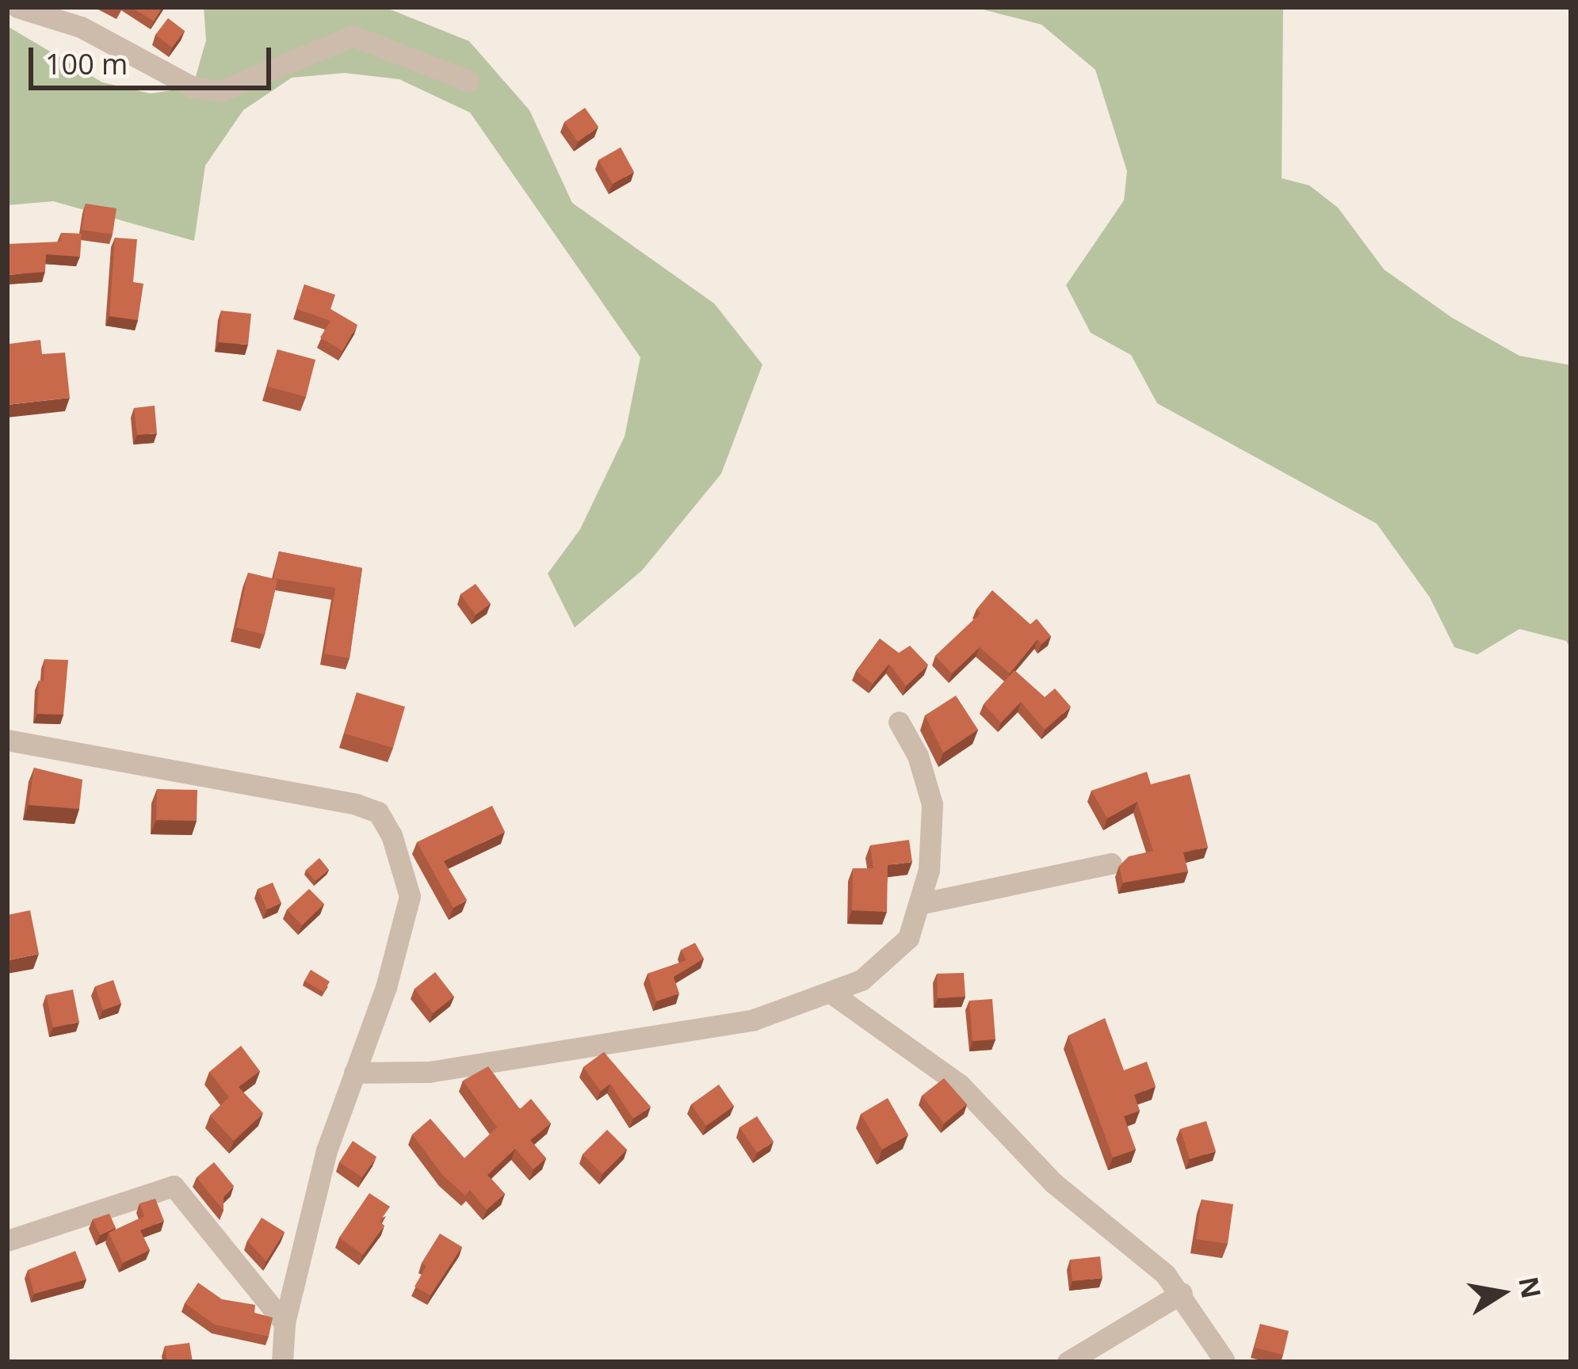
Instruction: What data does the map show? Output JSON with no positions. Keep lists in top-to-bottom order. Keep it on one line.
{"scale_bar":"100 m","north":"right"}
